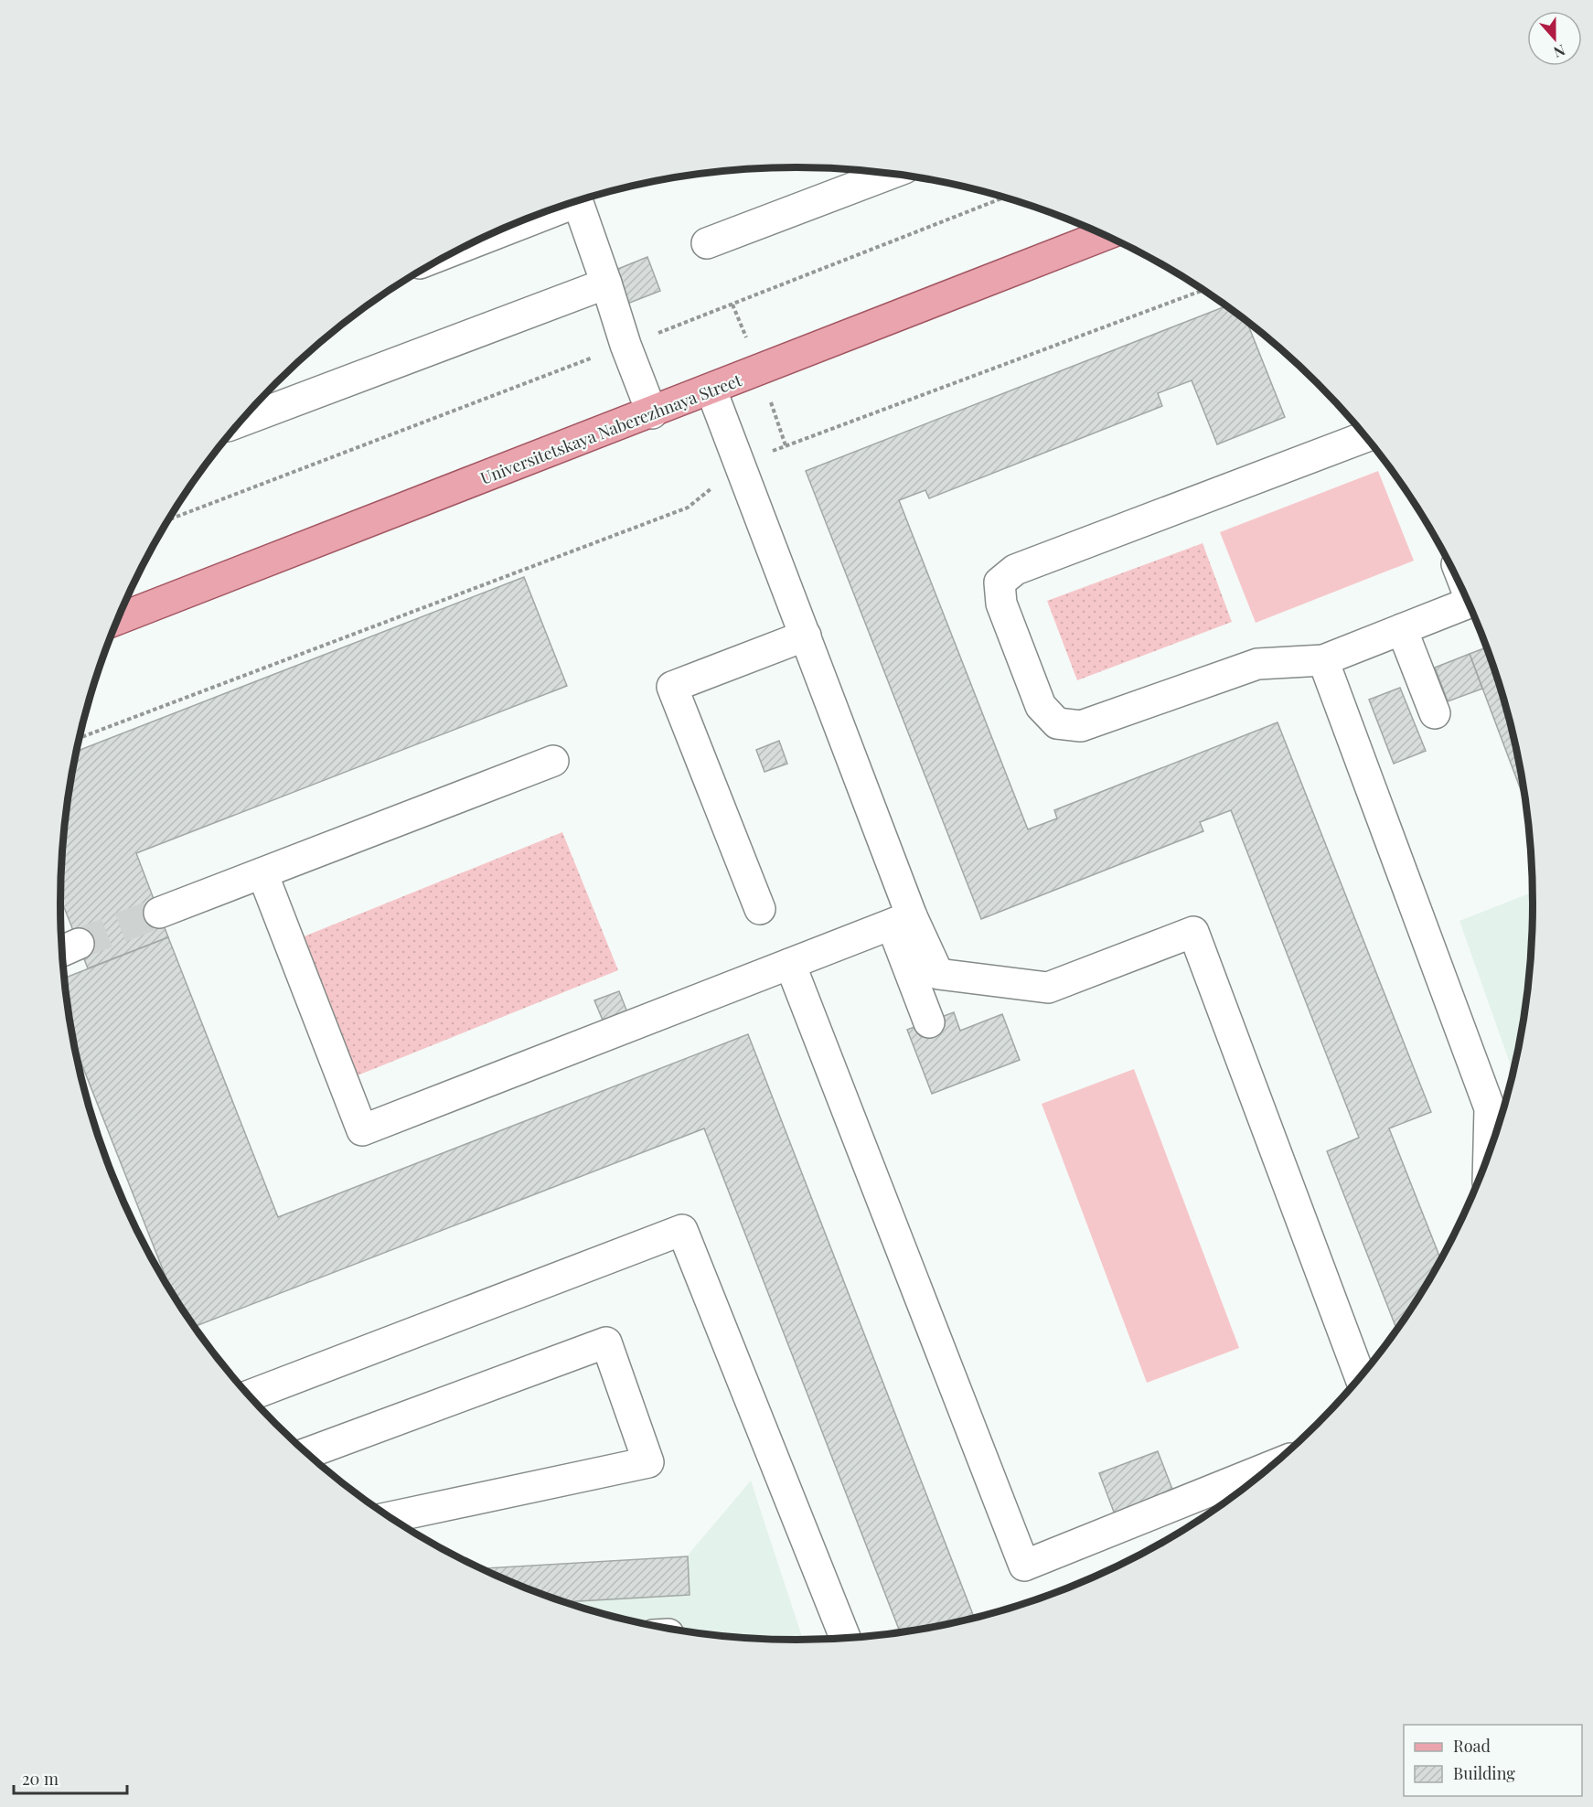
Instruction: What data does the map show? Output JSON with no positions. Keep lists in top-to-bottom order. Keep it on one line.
{"streets":{"main road":["Universitetskaya Naberezhnaya Street"]},"legend":["Road","Building"],"scale_bar":"20 m","north":"bottom"}
